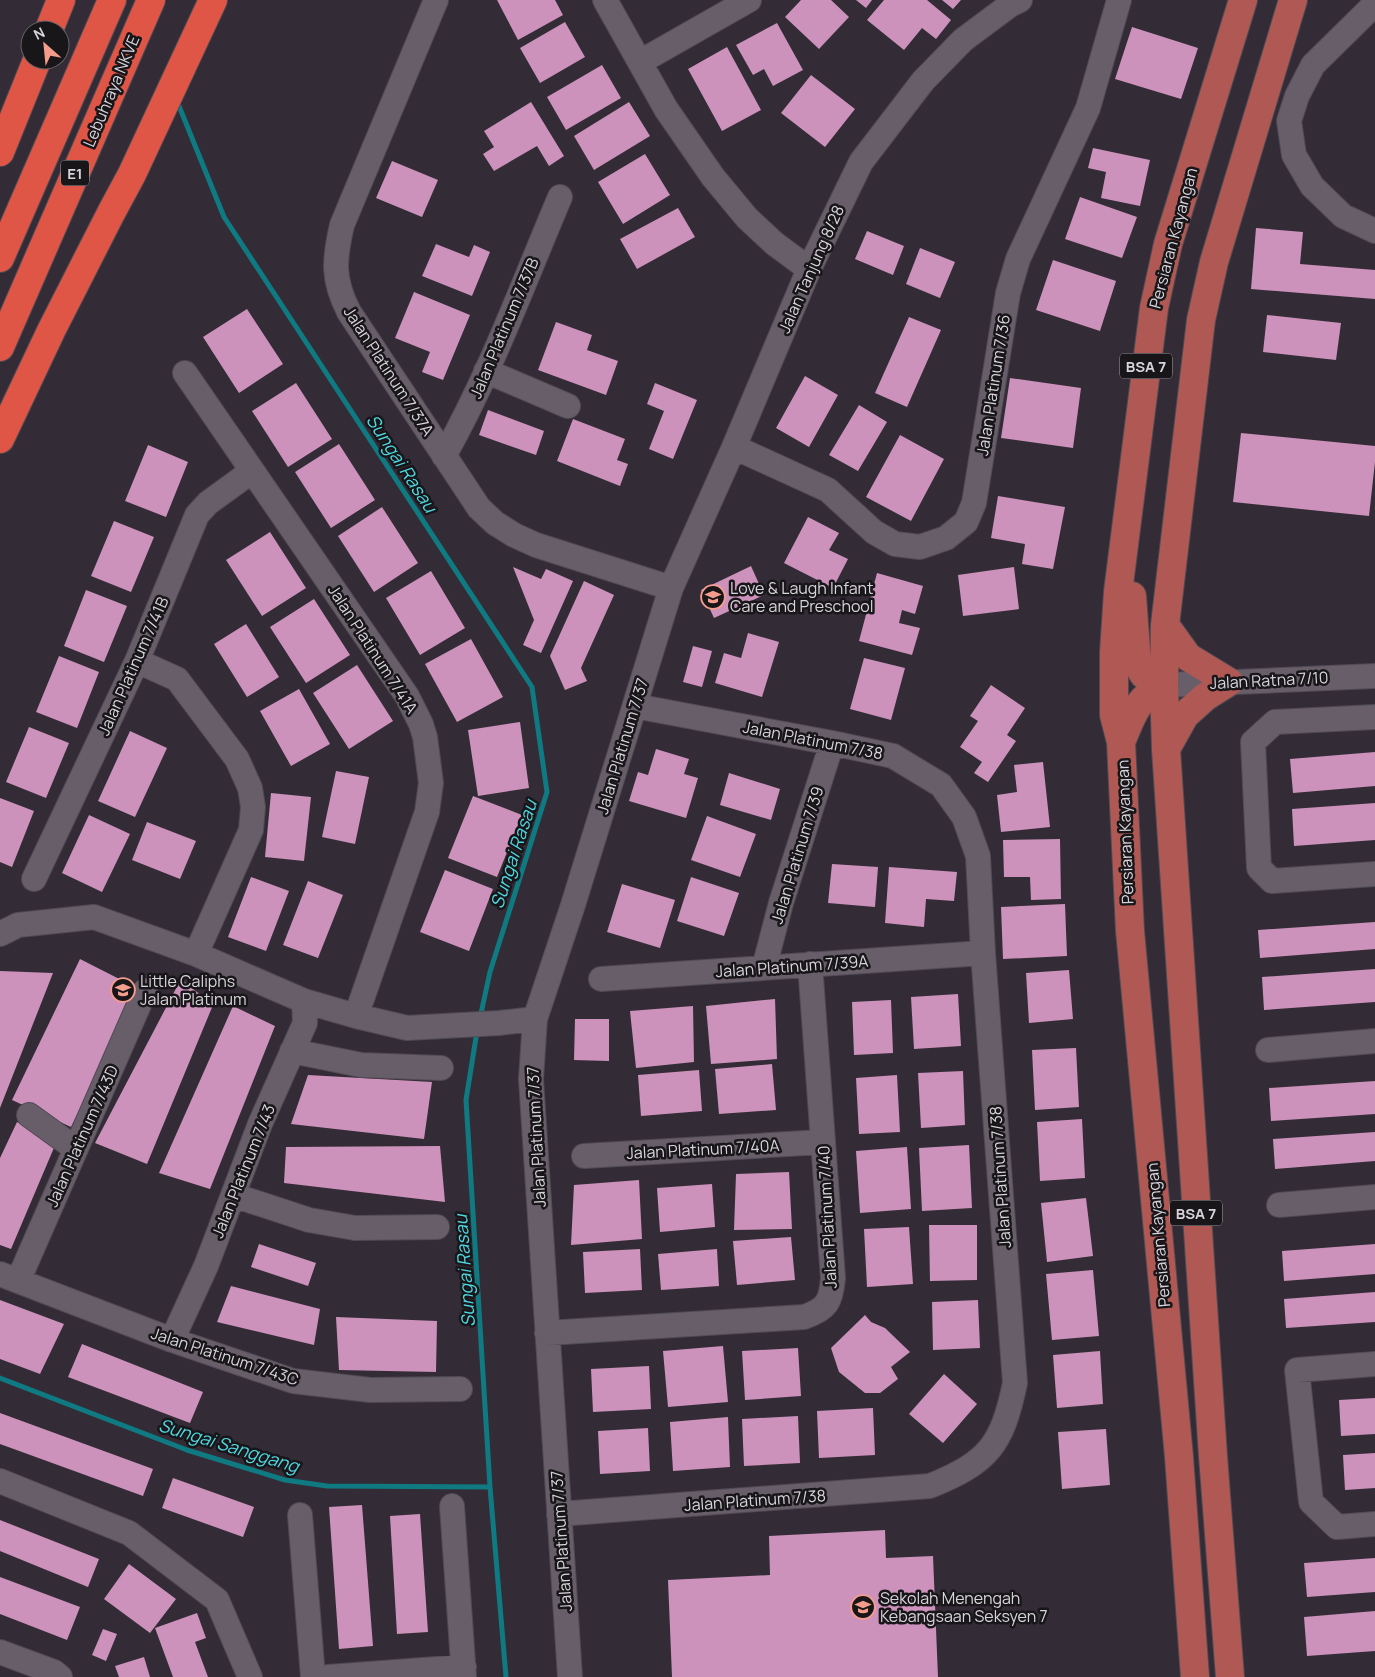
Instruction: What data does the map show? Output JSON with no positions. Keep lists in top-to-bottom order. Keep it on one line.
{"streets":{"highway":["Lebuhraya NKVE","E1"],"main road":["Persiaran Kayangan","BSA 7"],"street":["Jalan Tanjung 8/28","Jalan Platinum 7/37B","Jalan Platinum 7/37A","Jalan Platinum 7/36","Jalan Platinum 7/41A","Jalan Platinum 7/41B","Jalan Ratna 7/10","Jalan Platinum 7/38","Jalan Platinum 7/37","Jalan Platinum 7/39","Jalan Platinum 7/39A","Jalan Platinum 7/43D","Jalan Platinum 7/40A","Jalan Platinum 7/43","Jalan Platinum 7/40","Jalan Platinum 7/43C"]},"crossings":[["Jalan Tanjung 8/28","Jalan Platinum 7/37A"],["Jalan Tanjung 8/28","Jalan Platinum 7/36"],["Jalan Tanjung 8/28","Jalan Platinum 7/37"],["Jalan Platinum 7/37B","Jalan Platinum 7/37A"],["BSA 7","Jalan Ratna 7/10"],["Jalan Platinum 7/37A","Jalan Platinum 7/37"],["Jalan Platinum 7/41A","Jalan Platinum 7/41B"],["Jalan Platinum 7/38","Jalan Platinum 7/37"],["Jalan Platinum 7/38","Jalan Platinum 7/39"],["Jalan Platinum 7/38","Jalan Platinum 7/39A"],["Jalan Platinum 7/37","Jalan Platinum 7/40"],["Jalan Platinum 7/39","Jalan Platinum 7/39A"],["Jalan Platinum 7/39A","Jalan Platinum 7/40"],["Jalan Platinum 7/43D","Jalan Platinum 7/43C"],["Jalan Platinum 7/40A","Jalan Platinum 7/40"],["Jalan Platinum 7/43","Jalan Platinum 7/43C"]],"water":["Sungai Rasau","Sungai Sanggang"],"places":{"school or university":["Love & Laugh Infant Care and Preschool","Little Caliphs Jalan Platinum","Sekolah Menengah Kebangsaan Seksyen 7"]},"north":"top left"}
